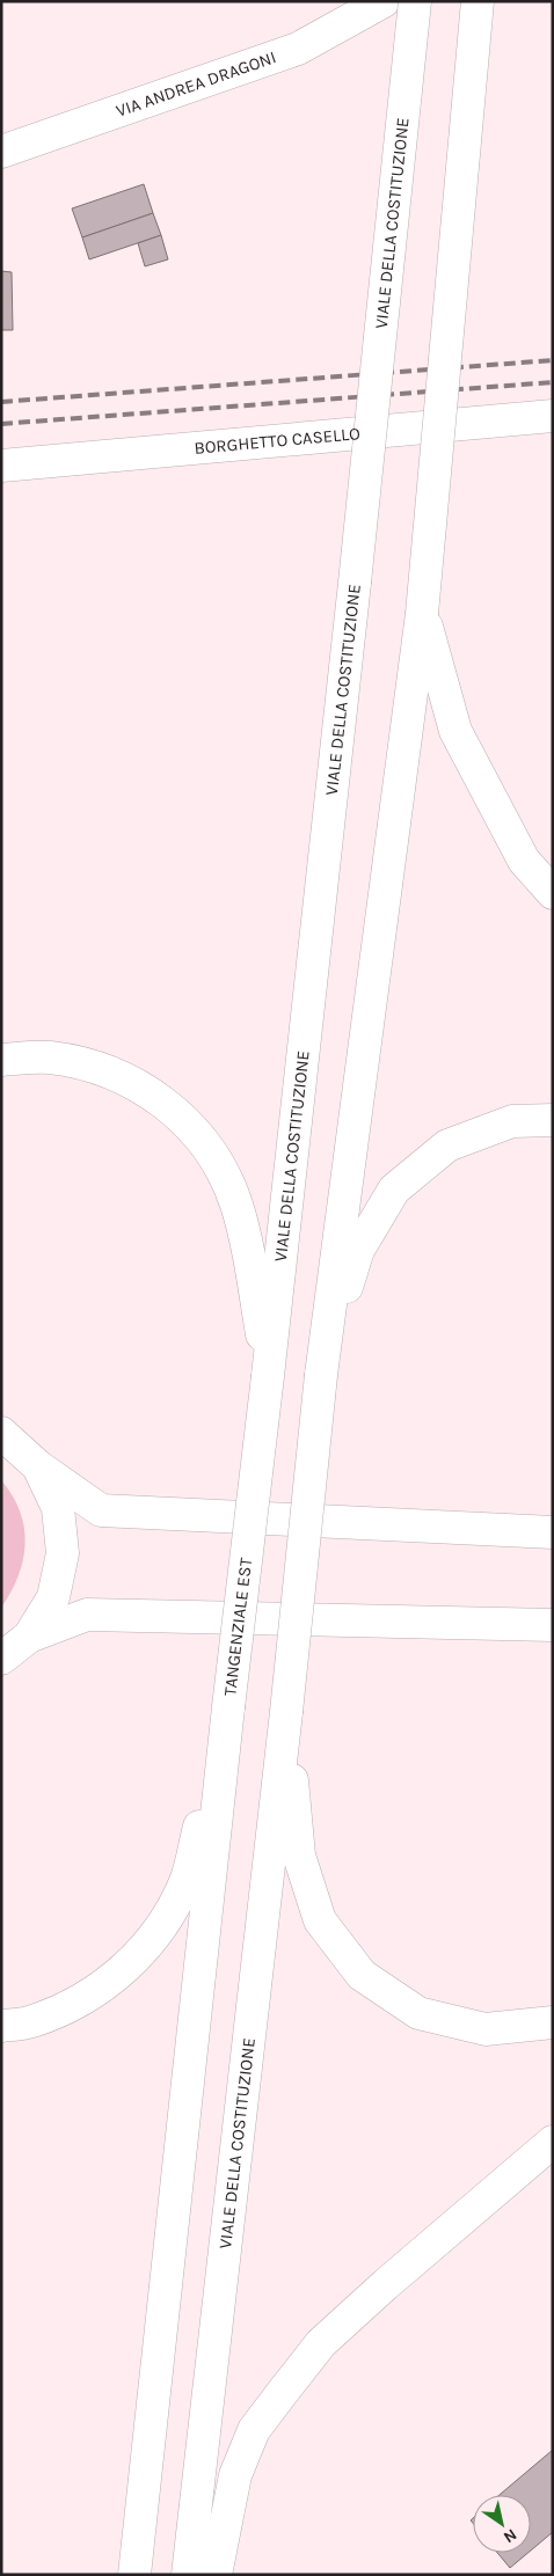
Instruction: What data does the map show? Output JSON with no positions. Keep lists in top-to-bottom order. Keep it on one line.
{"streets":{"main road":["VIA ANDREA DRAGONI","VIALE DELLA COSTITUZIONE","BORGHETTO CASELLO","TANGENZIALE EST"]},"crossings":[["VIALE DELLA COSTITUZIONE","TANGENZIALE EST"]],"north":"bottom right"}
